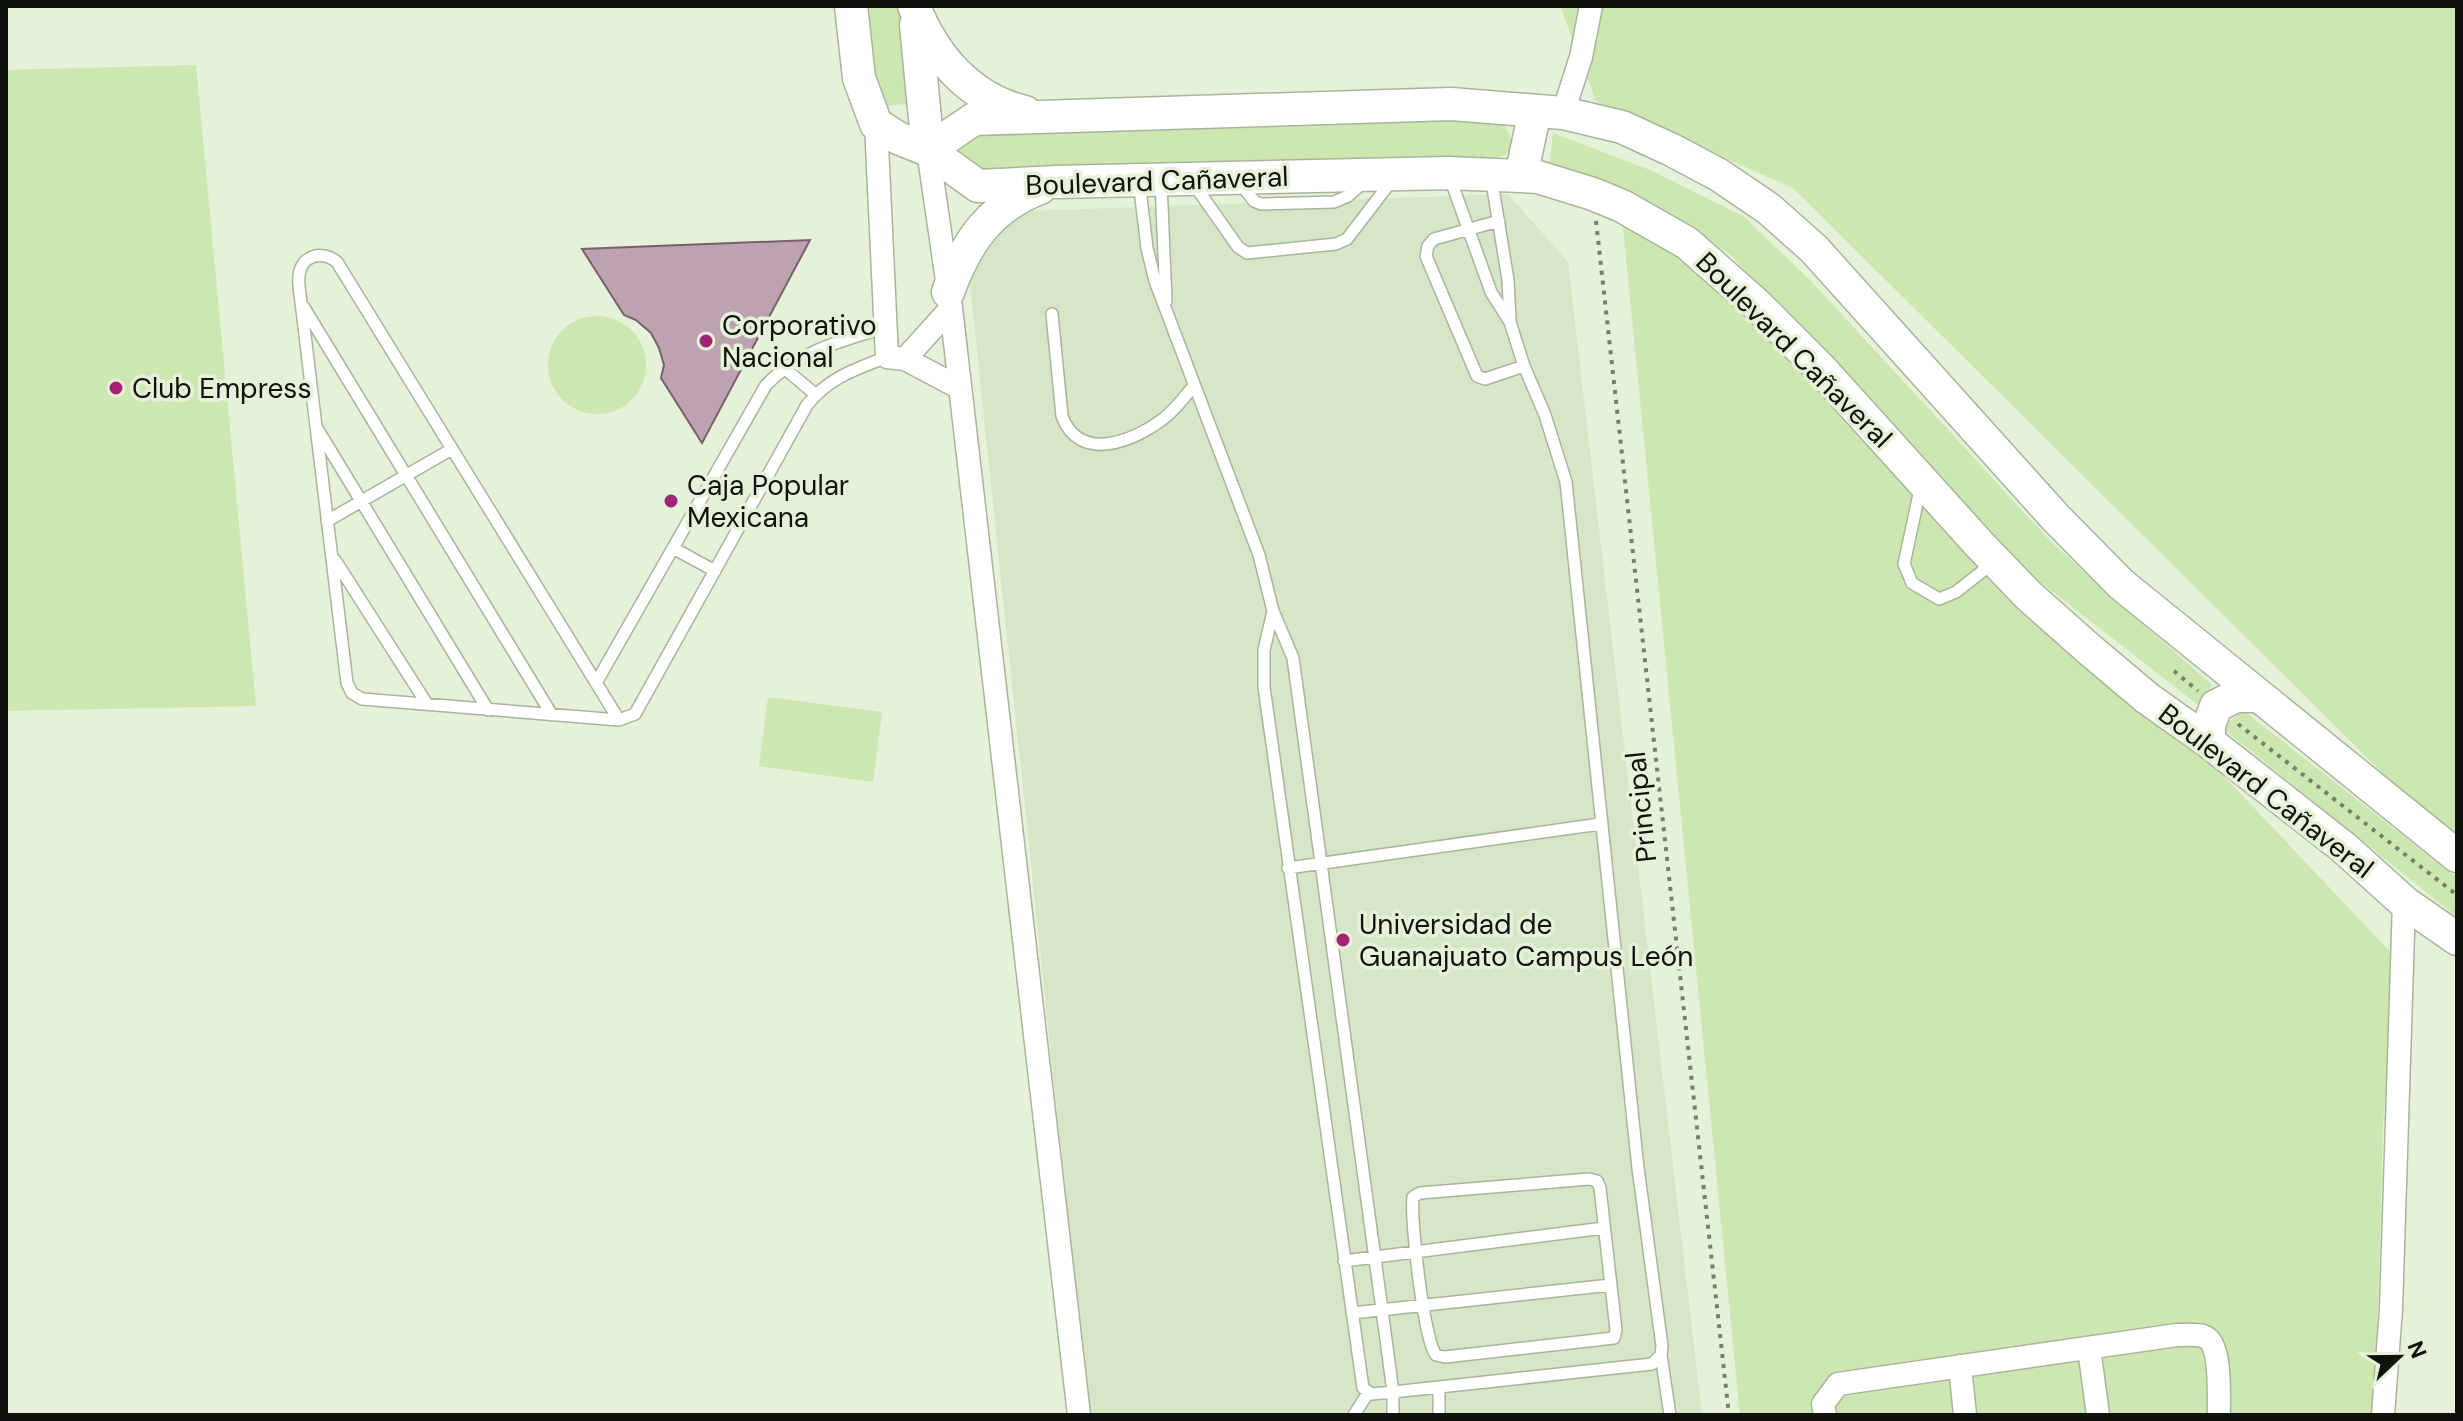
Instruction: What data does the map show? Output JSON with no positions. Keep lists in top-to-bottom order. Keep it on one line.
{"streets":{"street":["Boulevard Cañaveral"],"path":["Principal"]},"crossings":[["Boulevard Cañaveral","Principal"]],"places":["Corporativo Nacional","Club Empress","Caja Popular Mexicana","Universidad de Guanajuato Campus León"],"north":"right"}
